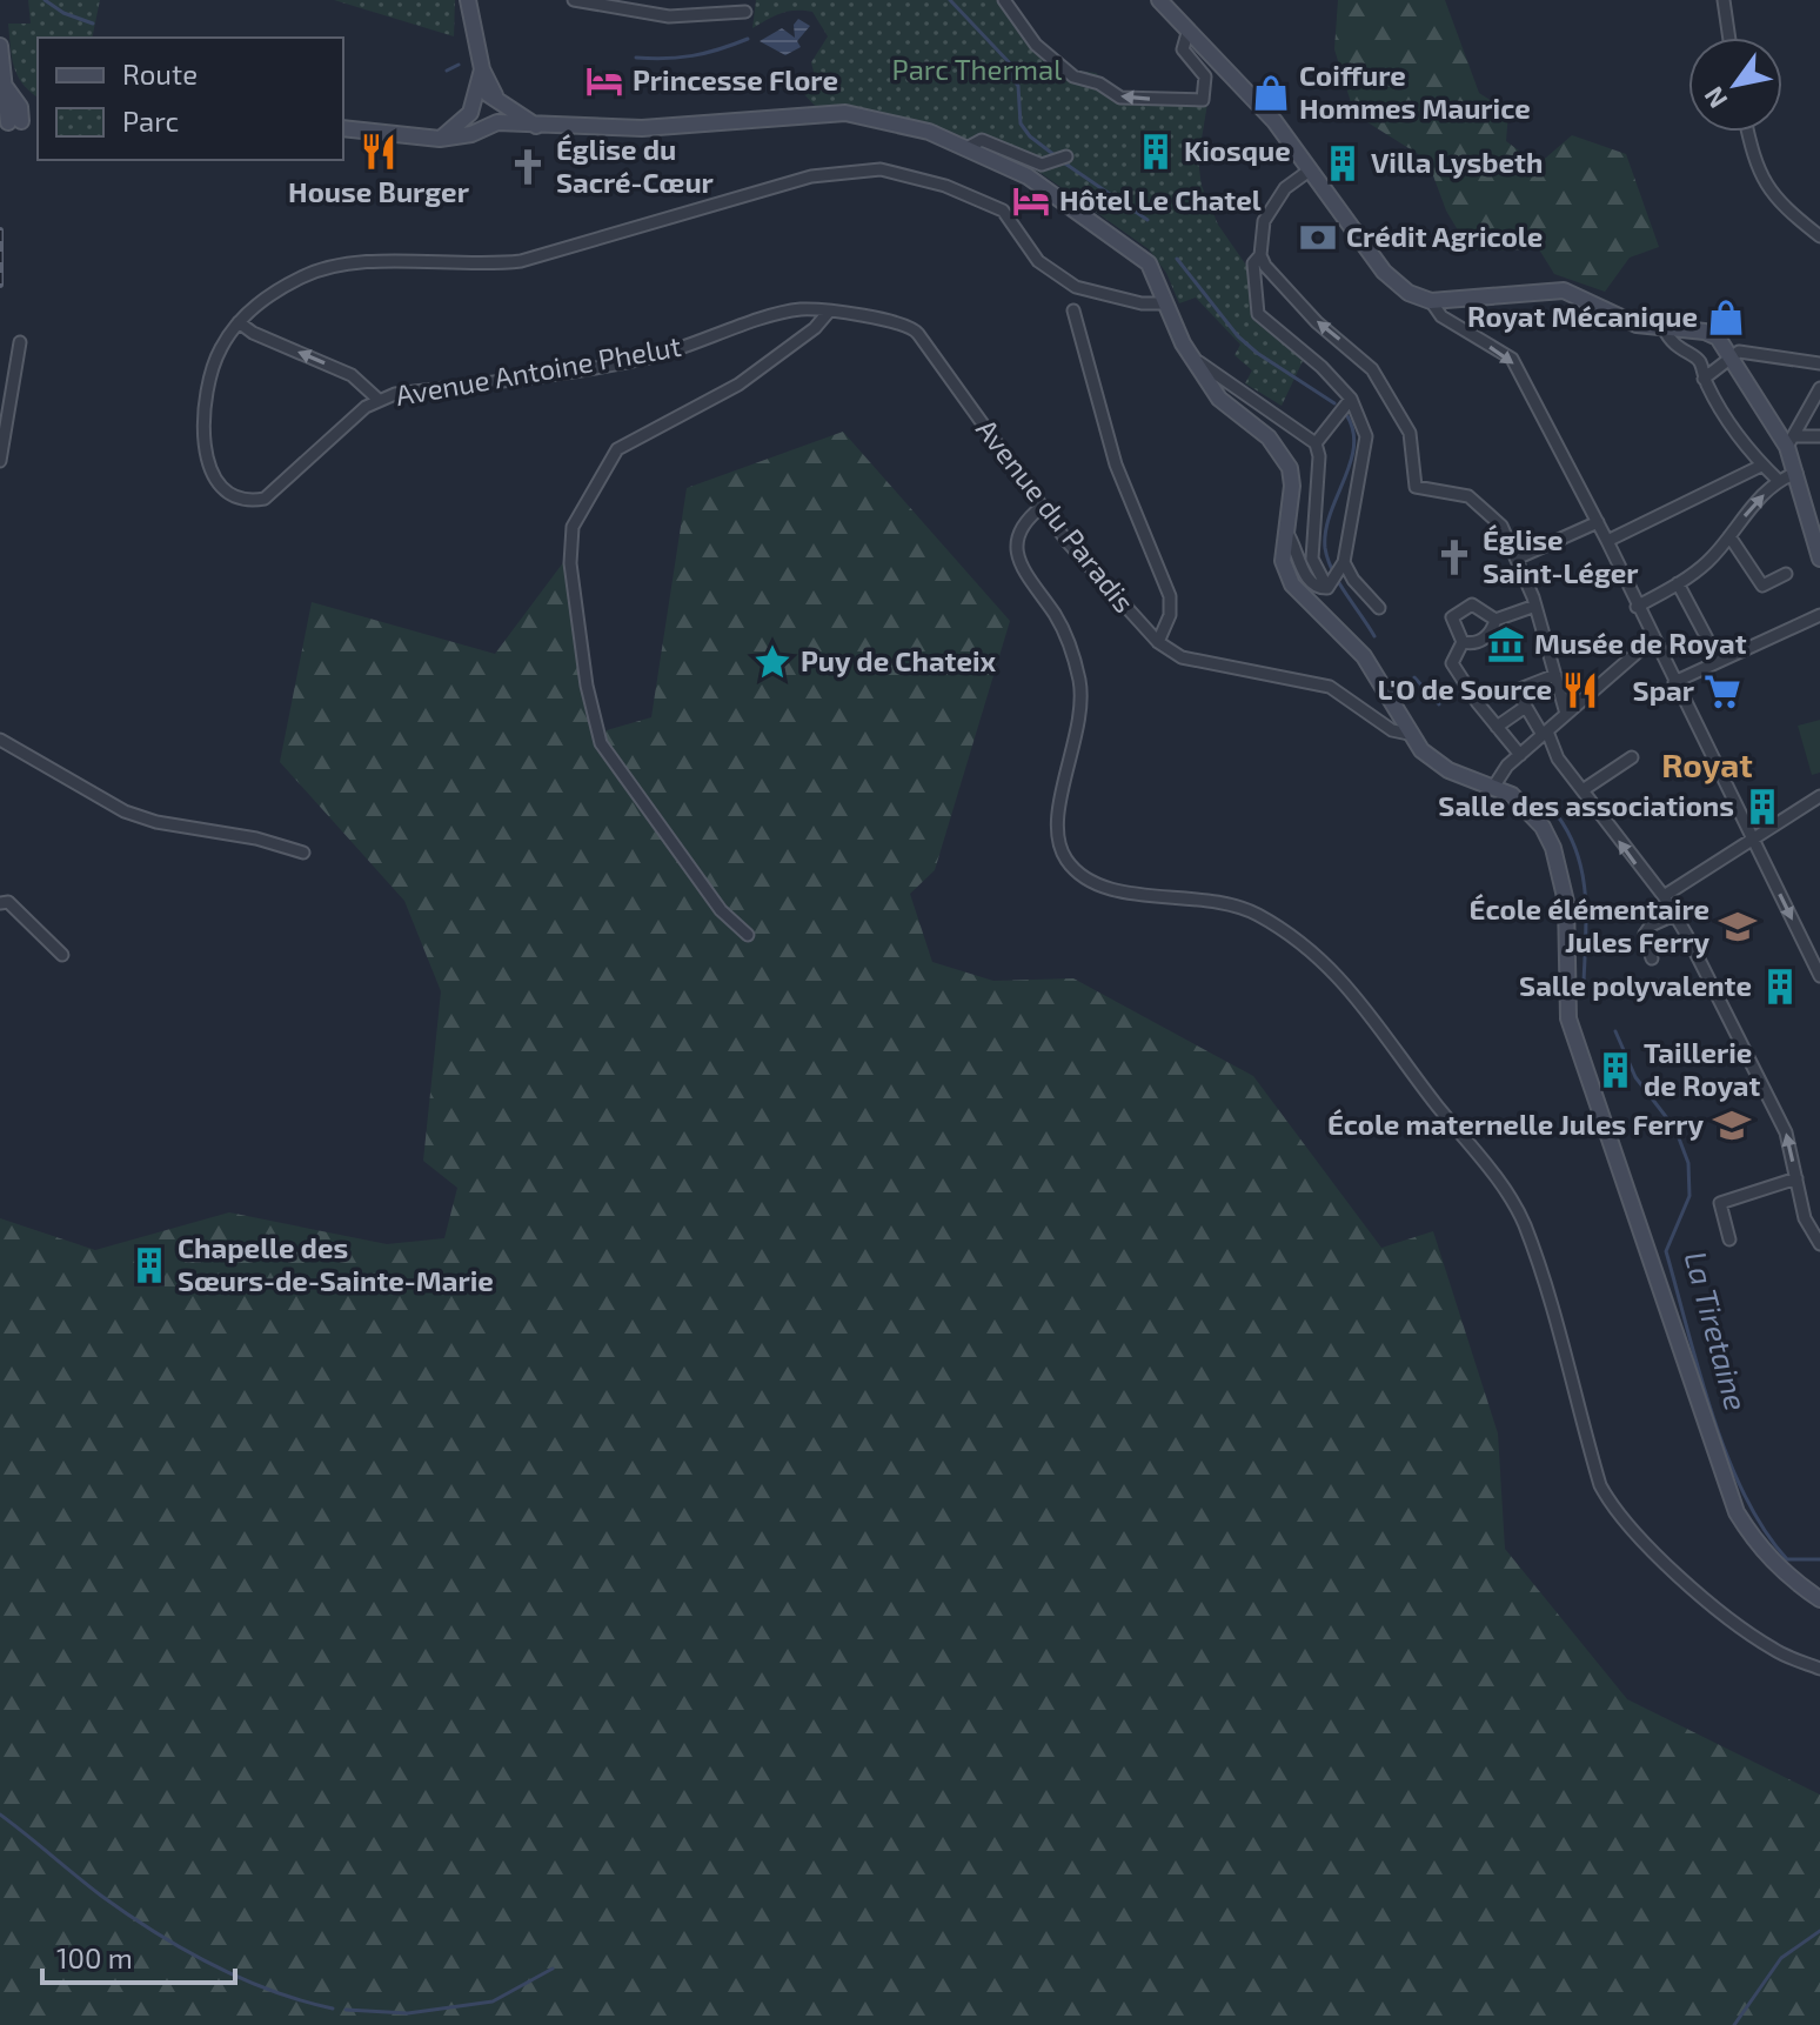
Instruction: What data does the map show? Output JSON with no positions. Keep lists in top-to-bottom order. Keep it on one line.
{"streets":{"street":["Avenue Antoine Phelut","Avenue du Paradis"]},"crossings":[["Avenue Antoine Phelut","Avenue du Paradis"]],"districts":["Royat"],"water":["La Tiretaine"],"parks":["Parc Thermal"],"places":{"hotel":["Princesse Flore","Hôtel Le Chatel"],"shop":["Coiffure Hommes Maurice","Royat Mécanique"],"restaurant":["House Burger","L'O de Source"],"building":["Kiosque","Villa Lysbeth","Salle des associations","Salle polyvalente","Taillerie de Royat","Chapelle des Sœurs-de-Sainte-Marie"],"church":["Église du Sacré-Cœur","Église Saint-Léger"],"bank":["Crédit Agricole"],"museum":["Musée de Royat"],"place":["Puy de Chateix"],"supermarket":["Spar"],"school or university":["École élémentaire Jules Ferry","École maternelle Jules Ferry"]},"legend":["Route","Parc"],"scale_bar":"100 m","north":"bottom left"}
